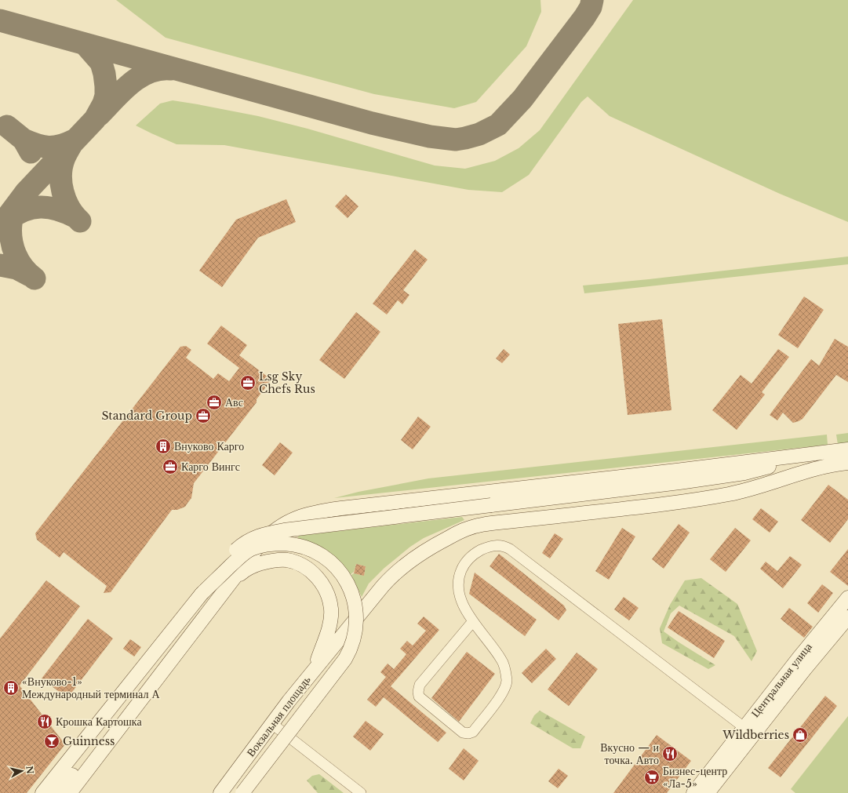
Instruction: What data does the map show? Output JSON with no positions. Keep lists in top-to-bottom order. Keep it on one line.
{"streets":{"main road":["Центральная улица","Вокзальная площадь"]},"places":{"office":["Lsg Sky Chefs Rus","Авс","Standard Group","Карго Вингс"],"building":["Внуково Карго","«Внуково-1» Международный терминал А"],"restaurant":["Крошка Картошка","Вкусно — и точка. Авто"],"shop":["Wildberries"],"bar":["Guinness"],"supermarket":["Бизнес-центр «Ла-5»"]},"north":"right"}
